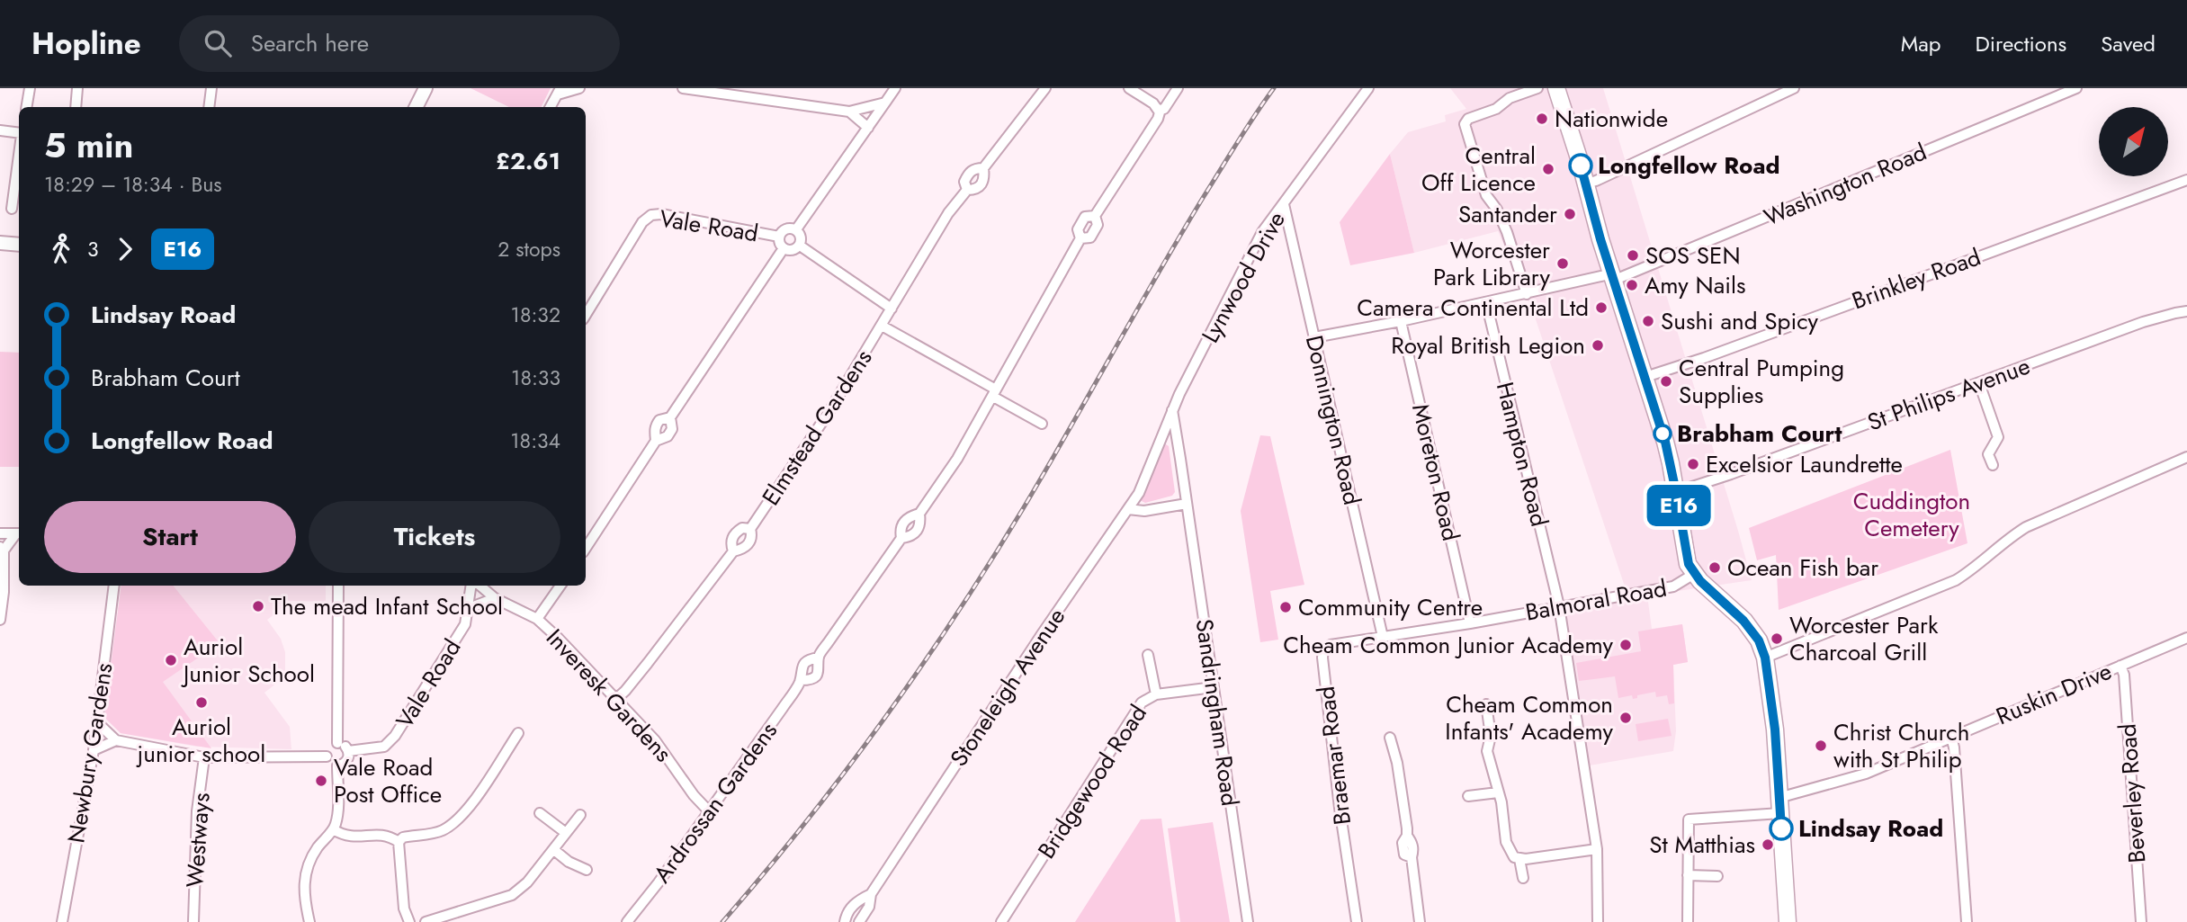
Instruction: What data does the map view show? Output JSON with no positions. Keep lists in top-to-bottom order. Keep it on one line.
{"streets":{"street":["Washington Road","Vale Road","Lynwood Drive","Brinkley Road","St Philips Avenue","Donnington Road","Elmstead Gardens","Hampton Road","Moreton Road","Balmoral Road","Stoneleigh Avenue","Ruskin Drive","Inveresk Gardens","Sandringham Road","Newbury Gardens","Braemar Road","Bridgewood Road","Beverley Road","Ardrossan Gardens","Westways"]},"crossings":[["Washington Road","Donnington Road"],["Washington Road","Hampton Road"],["Washington Road","Moreton Road"],["Lynwood Drive","Donnington Road"],["Lynwood Drive","Stoneleigh Avenue"],["Lynwood Drive","Sandringham Road"],["Donnington Road","Balmoral Road"],["Donnington Road","Braemar Road"],["Elmstead Gardens","Inveresk Gardens"],["Hampton Road","Balmoral Road"],["Moreton Road","Balmoral Road"],["Balmoral Road","Braemar Road"],["Ruskin Drive","Beverley Road"],["Inveresk Gardens","Ardrossan Gardens"],["Sandringham Road","Bridgewood Road"]],"parks":["Cuddington Cemetery"],"places":["Nationwide","Longfellow Road","Central Off Licence","Santander","SOS SEN","Worcester Park Library","Amy Nails","Camera Continental Ltd","Sushi and Spicy","Royal British Legion","Central Pumping Supplies","Brabham Court","Excelsior Laundrette","Ocean Fish bar","The mead Infant School","Community Centre","Worcester Park Charcoal Grill","Cheam Common Junior Academy","Auriol Junior School","Auriol junior school","Cheam Common Infants' Academy","Christ Church with St Philip","Vale Road Post Office","Lindsay Road","St Matthias"],"lines":["bus line E16"],"north":"top right","page":{"header":"Hopline","search":"Search here","nav":["Map","Directions","Saved"],"on_map":"E16","heading":["5 min","18:29 – 18:34 · Bus","£2.61"],"legs":["3","E16","2 stops"],"list":[{"name":"Lindsay Road","value":"18:32"},{"name":"Brabham Court","value":"18:33"},{"name":"Longfellow Road","value":"18:34"}],"buttons":["Start","Tickets"]}}
